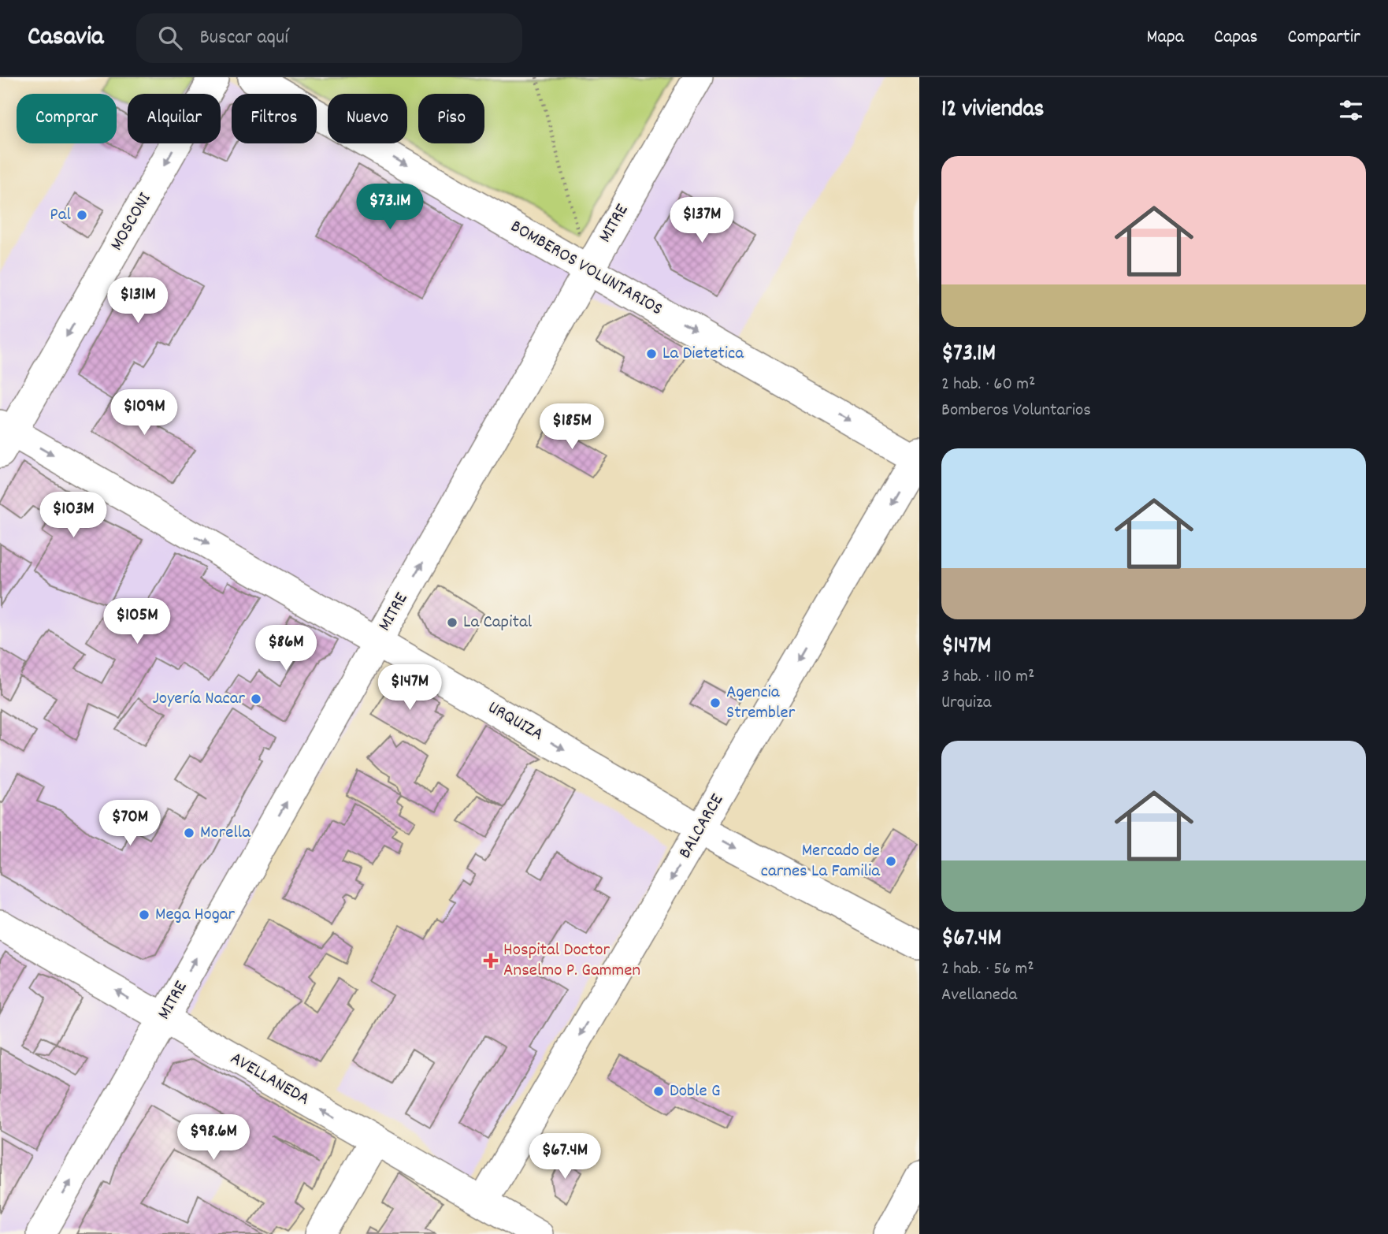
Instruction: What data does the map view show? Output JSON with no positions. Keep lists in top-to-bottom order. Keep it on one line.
{"streets":{"street":["MOSCONI","MITRE","BOMBEROS VOLUNTARIOS","URQUIZA","BALCARCE","AVELLANEDA"]},"crossings":[["MOSCONI","URQUIZA"],["MITRE","BOMBEROS VOLUNTARIOS"],["MITRE","URQUIZA"],["MITRE","AVELLANEDA"],["BOMBEROS VOLUNTARIOS","BALCARCE"],["URQUIZA","BALCARCE"],["BALCARCE","AVELLANEDA"]],"one_way":["MOSCONI","MITRE","BOMBEROS VOLUNTARIOS","URQUIZA","BALCARCE","AVELLANEDA"],"places":{"other":["Pal","La Dietetica","La Capital","Joyería Nacar","Agencia Strembler","Morella","Mercado de carnes La Familia","Mega Hogar","Doble G"],"health":["Hospital Doctor Anselmo P. Gammen"]},"page":{"header":"Casavia","search":"Buscar aquí","nav":["Mapa","Capas","Compartir"],"heading":"12 viviendas","chip":["Comprar","Alquilar","Filtros","Nuevo","Piso"],"list":[{"name":"$73.1M","note":"2 hab. · 60 m² · Bomberos Voluntarios"},{"name":"$147M","note":"3 hab. · 110 m² · Urquiza"},{"name":"$67.4M","note":"2 hab. · 56 m² · Avellaneda"}],"price":["$73.1M","$137M","$131M","$109M","$185M","$103M","$105M","$86M","$147M","$70M","$98.6M","$67.4M"]}}
